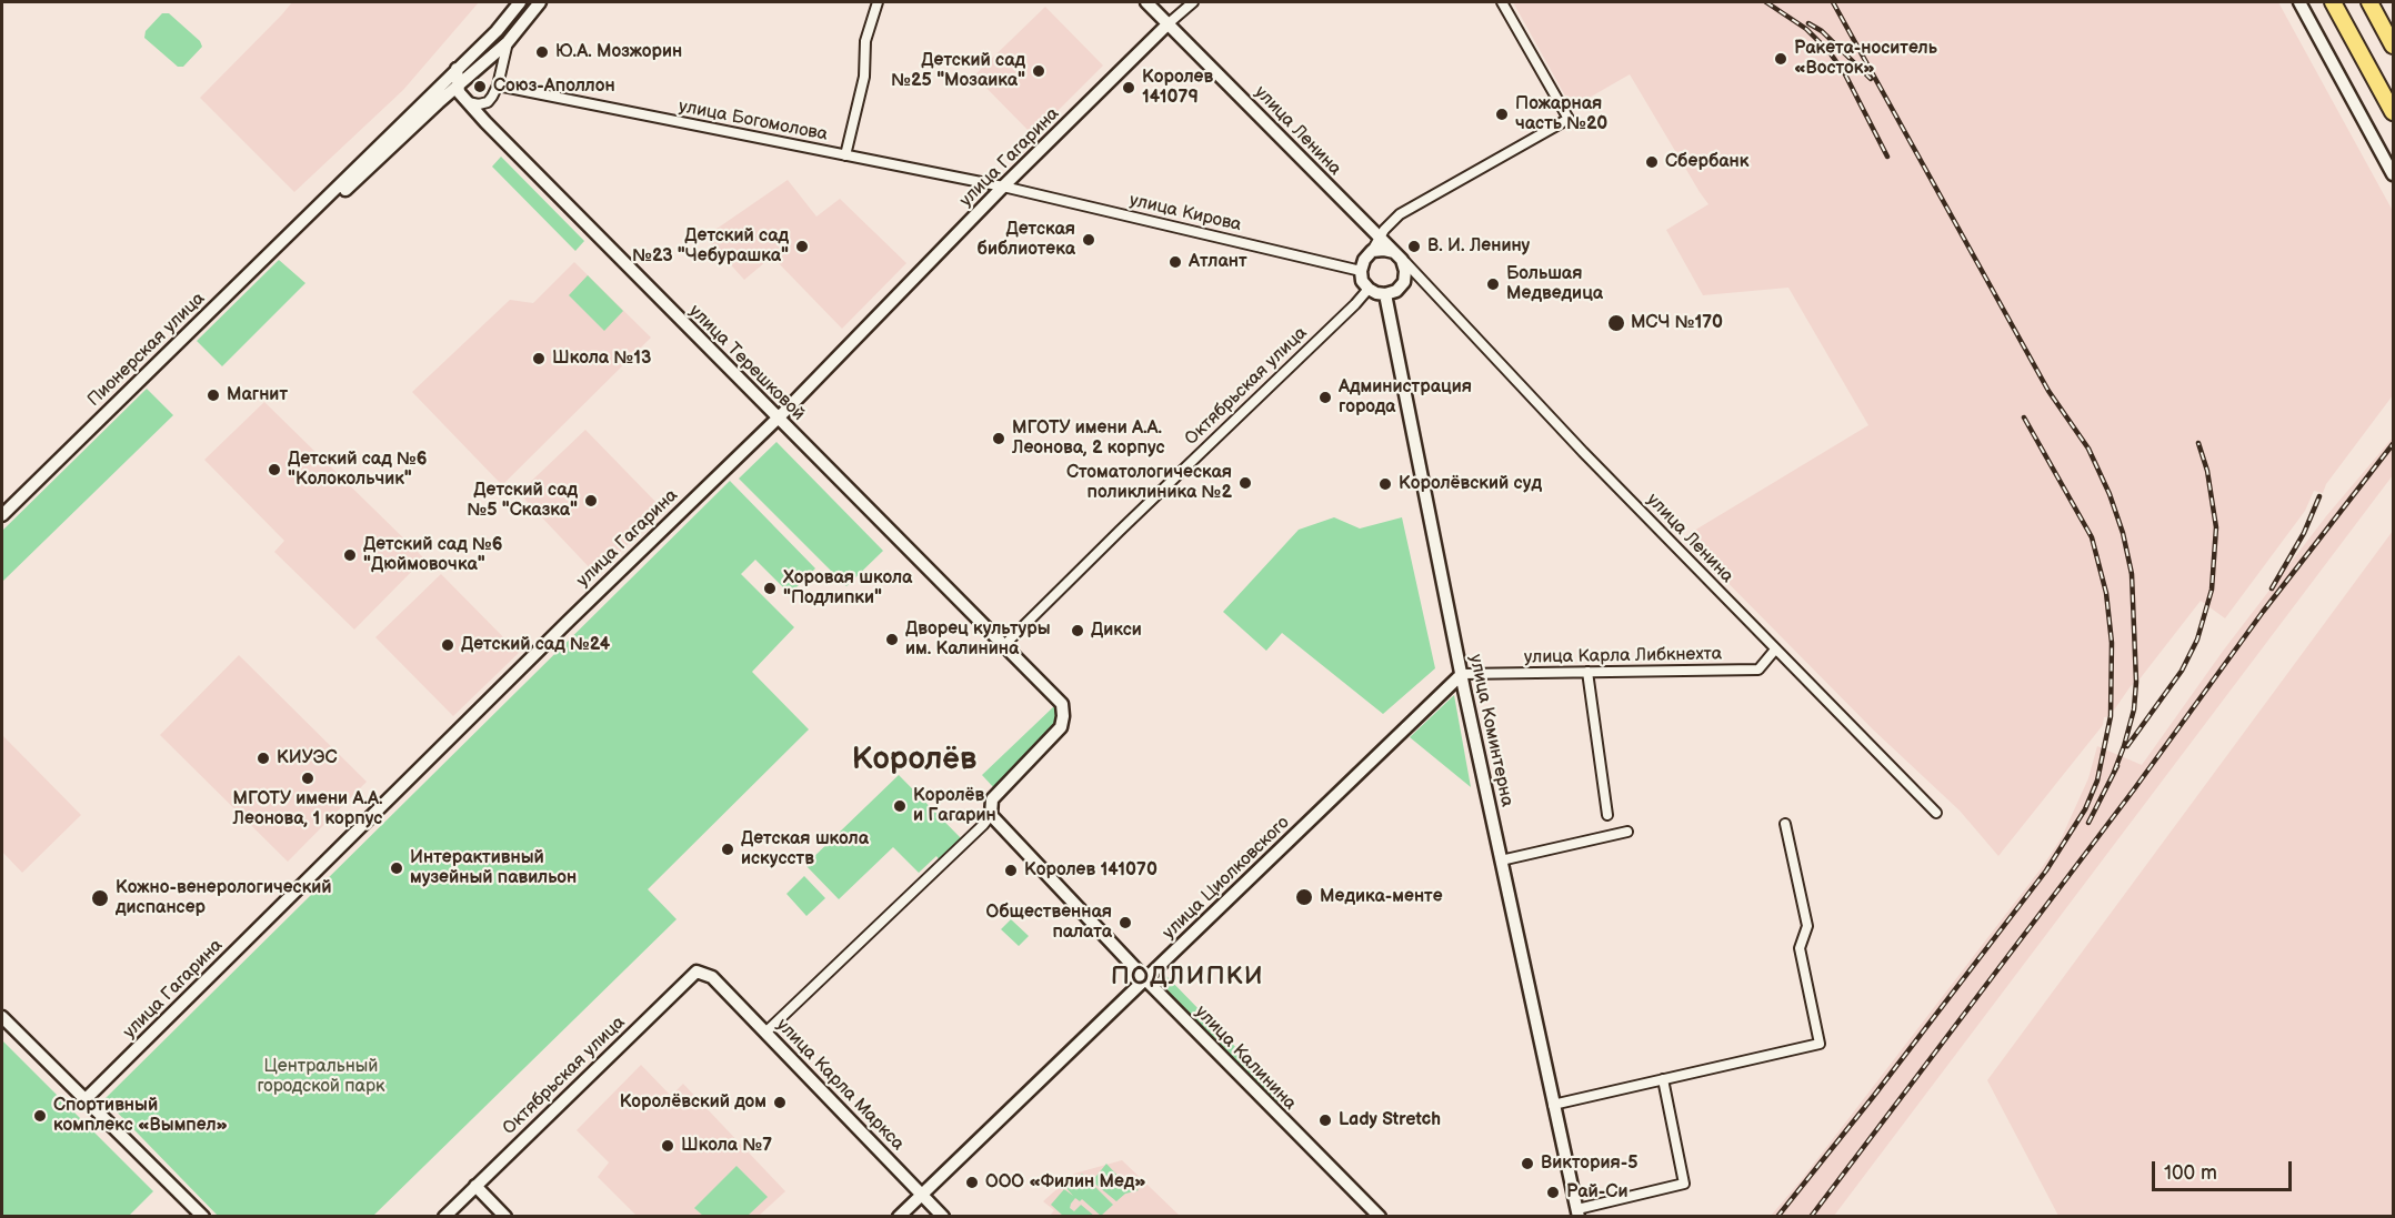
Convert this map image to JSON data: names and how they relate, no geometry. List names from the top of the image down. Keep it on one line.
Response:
{"streets":{"main road":["улица Ленина","улица Гагарина","Пионерская улица","улица Терешковой","Октябрьская улица","улица Коминтерна","улица Циолковского","улица Калинина","улица Карла Маркса"],"street":["улица Богомолова","улица Кирова","улица Карла Либкнехта"]},"crossings":[["улица Богомолова","улица Гагарина"],["улица Богомолова","улица Кирова"],["улица Ленина","улица Гагарина"],["улица Ленина","улица Кирова"],["улица Ленина","Октябрьская улица"],["улица Ленина","улица Карла Либкнехта"],["улица Ленина","улица Коминтерна"],["улица Гагарина","улица Кирова"],["улица Гагарина","улица Терешковой"],["улица Кирова","Октябрьская улица"],["улица Кирова","улица Коминтерна"],["Пионерская улица","улица Терешковой"],["улица Терешковой","Октябрьская улица"],["улица Терешковой","улица Калинина"],["Октябрьская улица","улица Коминтерна"],["Октябрьская улица","улица Карла Маркса"],["улица Карла Либкнехта","улица Коминтерна"],["улица Карла Либкнехта","улица Циолковского"],["улица Коминтерна","улица Циолковского"],["улица Циолковского","улица Калинина"],["улица Циолковского","улица Карла Маркса"]],"districts":["Королёв","ПОДЛИПКИ"],"parks":["Центральный городской парк"],"places":["Ю.А. Мозжорин","Ракета-носитель «Восток»","Детский сад №25 \"Мозаика\"","Союз-Аполлон","Королев 141079","Пожарная часть №20","Сбербанк","Детская библиотека","Детский сад №23 \"Чебурашка\"","В. И. Ленину","Атлант","Большая Медведица","МСЧ №170","Школа №13","Магнит","Администрация города","МГОТУ имени А.А. Леонова, 2 корпус","Детский сад №6 \"Колокольчик\"","Стоматологическая поликлиника №2","Королёвский суд","Детский сад №5 \"Сказка\"","Детский сад №6 \"Дюймовочка\"","Хоровая школа \"Подлипки\"","Дикси","Дворец культуры им. Калинина","Детский сад №24","КИУЭС","МГОТУ имени А.А. Леонова, 1 корпус","Королёв и Гагарин","Детская школа искусств","Интерактивный музейный павильон","Королев 141070","Медика-менте","Кожно-венерологический диспансер","Общественная палата","Королёвский дом","Спортивный комплекс «Вымпел»","Lady Stretch","Школа №7","Виктория-5","ООО «Филин Мед»","Рай-Си"],"scale_bar":"100 m"}
